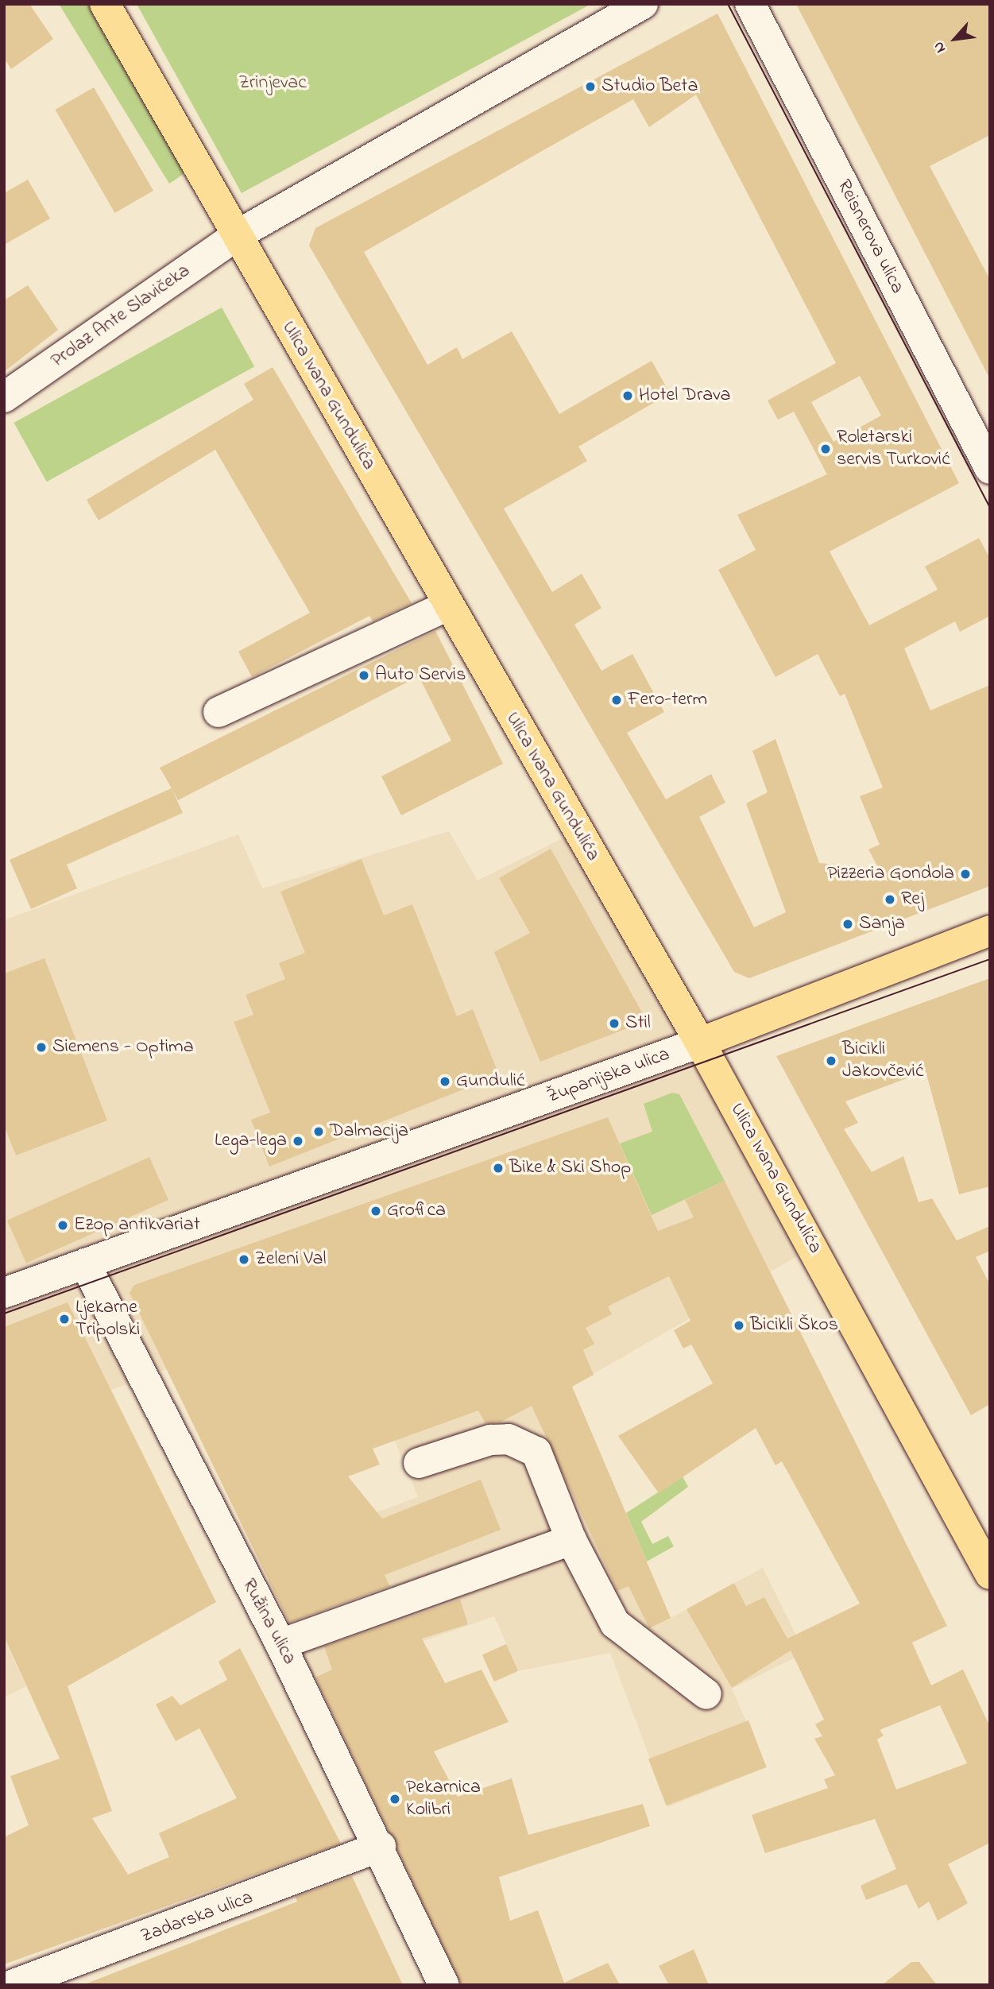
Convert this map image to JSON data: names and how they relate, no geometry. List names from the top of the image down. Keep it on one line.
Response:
{"streets":{"main road":["Ulica Ivana Gundulića","Županijska ulica"],"street":["Reisnerova ulica","Prolaz Ante Slavičeka","Ružina ulica","Zadarska ulica"]},"crossings":[["Prolaz Ante Slavičeka","Ulica Ivana Gundulića"],["Ulica Ivana Gundulića","Županijska ulica"],["Županijska ulica","Ružina ulica"],["Ružina ulica","Zadarska ulica"]],"parks":["Zrinjevac"],"places":["Studio Beta","Hotel Drava","Roletarski servis Turković","Auto Servis","Fero-term","Pizzeria Gondola","Rej","Sanja","Stil","Siemens - Optima","Bicikli Jakovčević","Gundulić","Dalmacija","Lega-lega","Bike & Ski Shop","Grofica","Ezop antikvariat","Zeleni Val","Ljekarne Tripolski","Bicikli Škos","Pekarnica Kolibri"],"north":"bottom left"}
